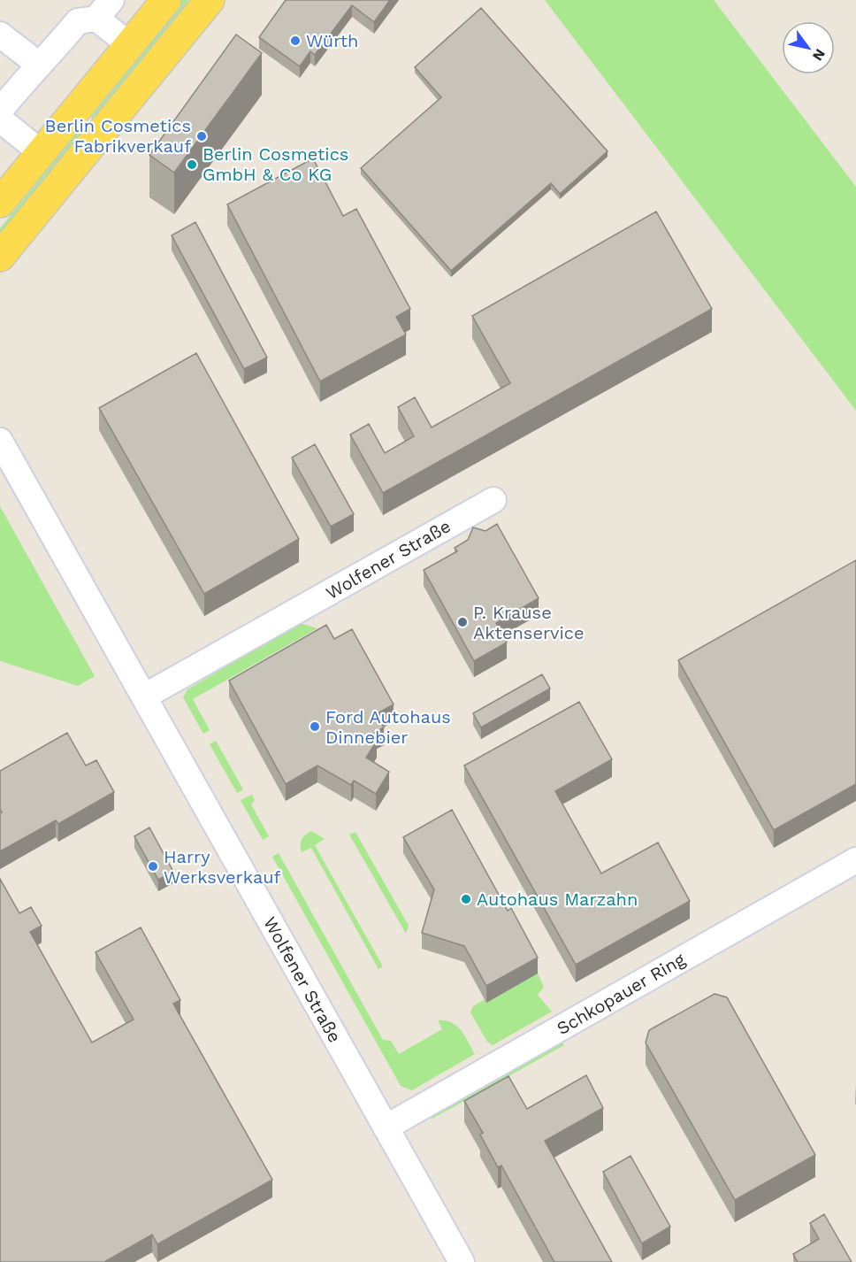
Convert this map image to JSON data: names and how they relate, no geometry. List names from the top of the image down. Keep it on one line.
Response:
{"streets":{"street":["Wolfener Straße","Schkopauer Ring"]},"crossings":[["Wolfener Straße","Schkopauer Ring"]],"places":["Würth","Berlin Cosmetics Fabrikverkauf","Berlin Cosmetics GmbH & Co KG","P. Krause Aktenservice","Ford Autohaus Dinnebier","Harry Werksverkauf","Autohaus Marzahn"],"north":"bottom right"}
